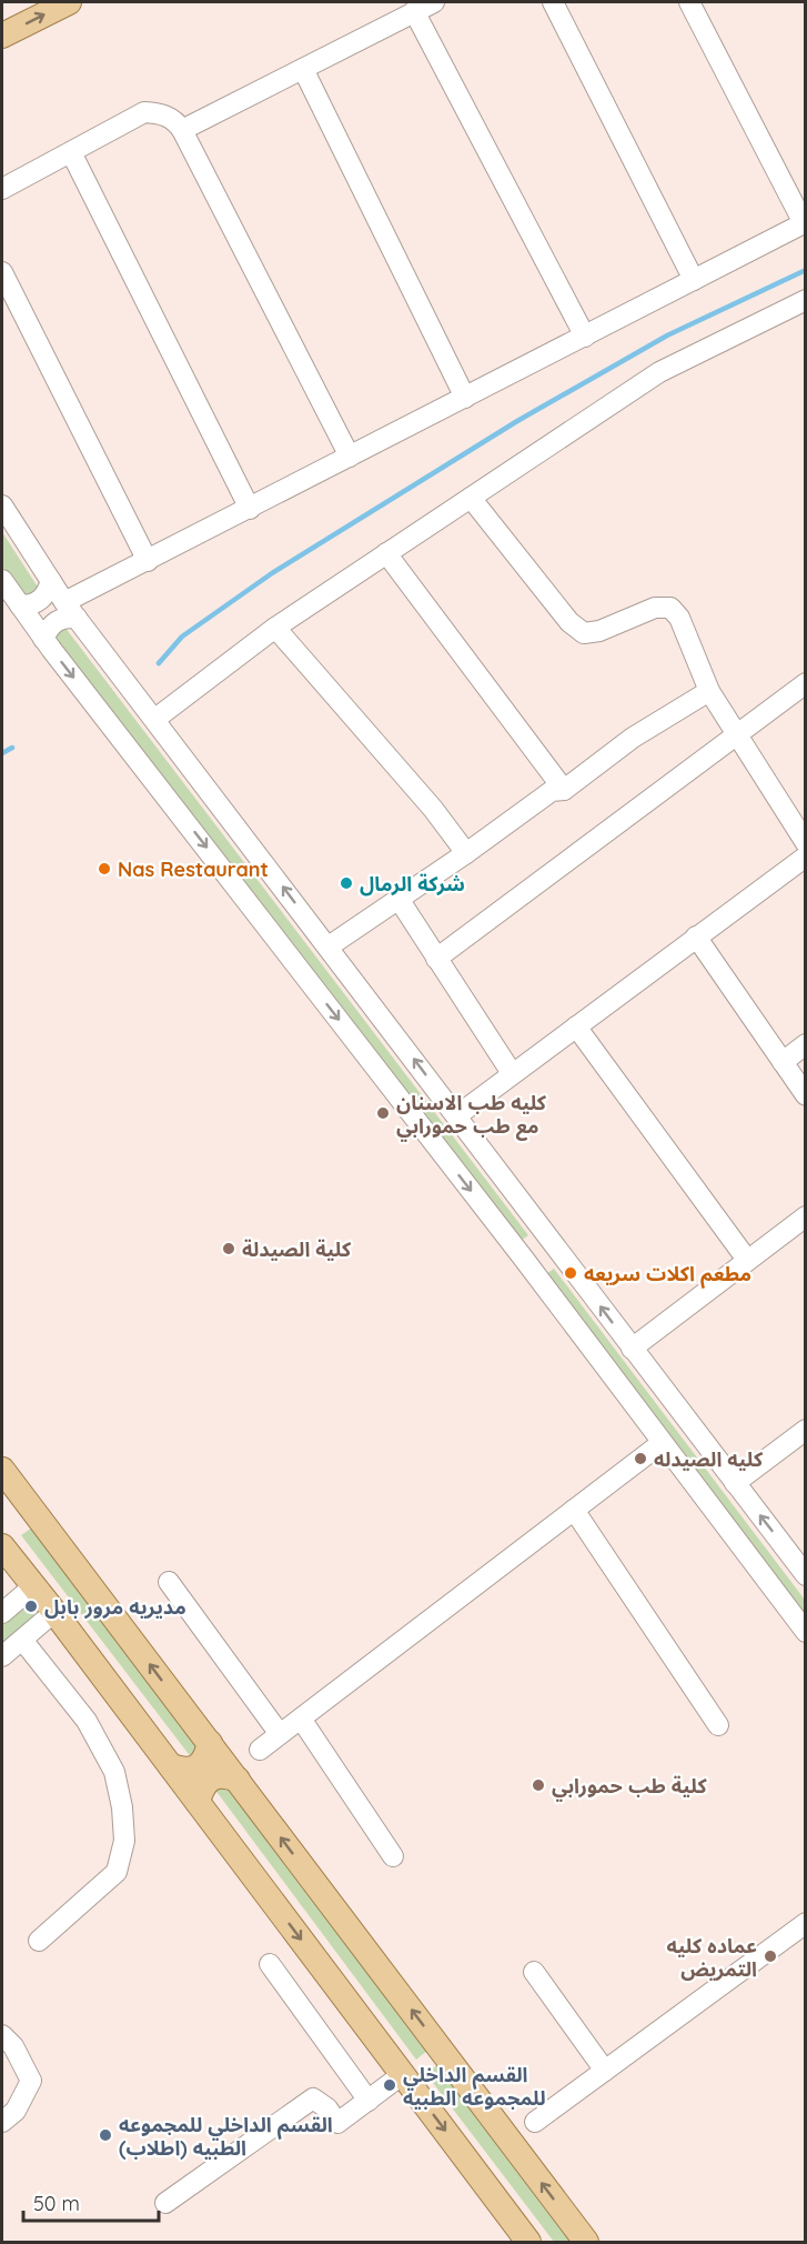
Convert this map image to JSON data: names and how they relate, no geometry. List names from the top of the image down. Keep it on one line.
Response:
{"places":["Nas Restaurant","شركة الرمال","كليه طب الاسنان مع طب حمورابي","كلية الصيدلة","مطعم اكلات سريعه","كليه الصيدله","مديريه مرور بابل","كلية طب حمورابي","عماده كليه التمريض","القسم الداخلي للمجموعه الطبيه","القسم الداخلي للمجموعه الطبيه (اطلاب)"],"scale_bar":"50 m"}
